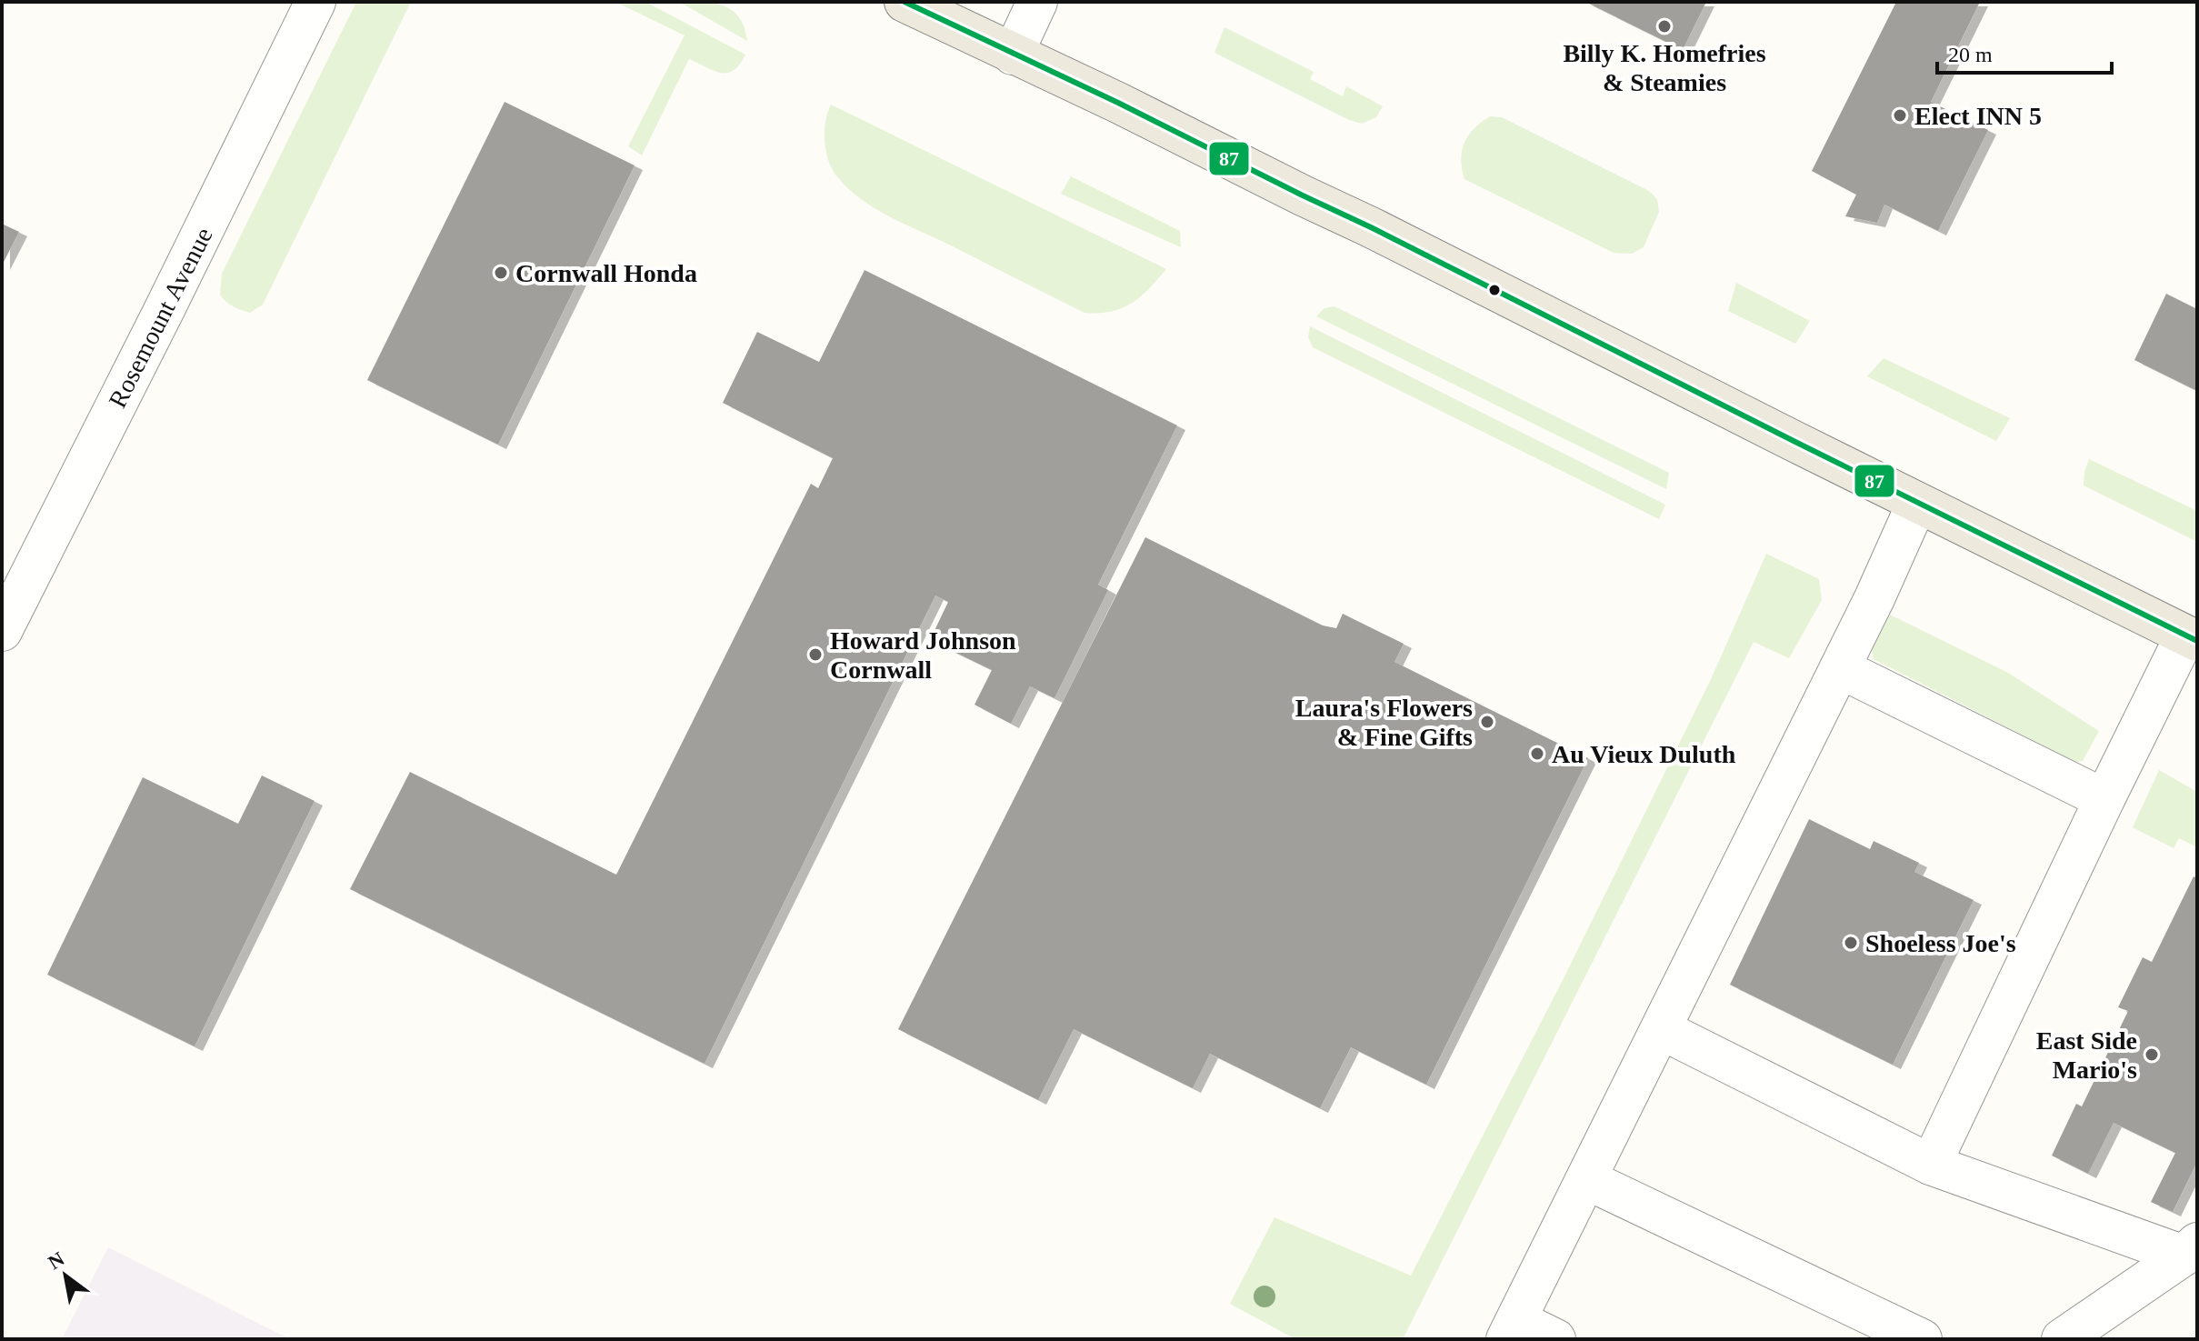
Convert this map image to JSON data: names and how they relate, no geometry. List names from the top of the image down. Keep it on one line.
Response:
{"streets":{"street":["Rosemount Avenue"]},"places":["Billy K. Homefries & Steamies","Elect INN 5","Cornwall Honda","Howard Johnson Cornwall","Laura's Flowers & Fine Gifts","Au Vieux Duluth","Shoeless Joe's","East Side Mario's"],"lines":["transit line 87"],"scale_bar":"20 m","north":"top left"}
